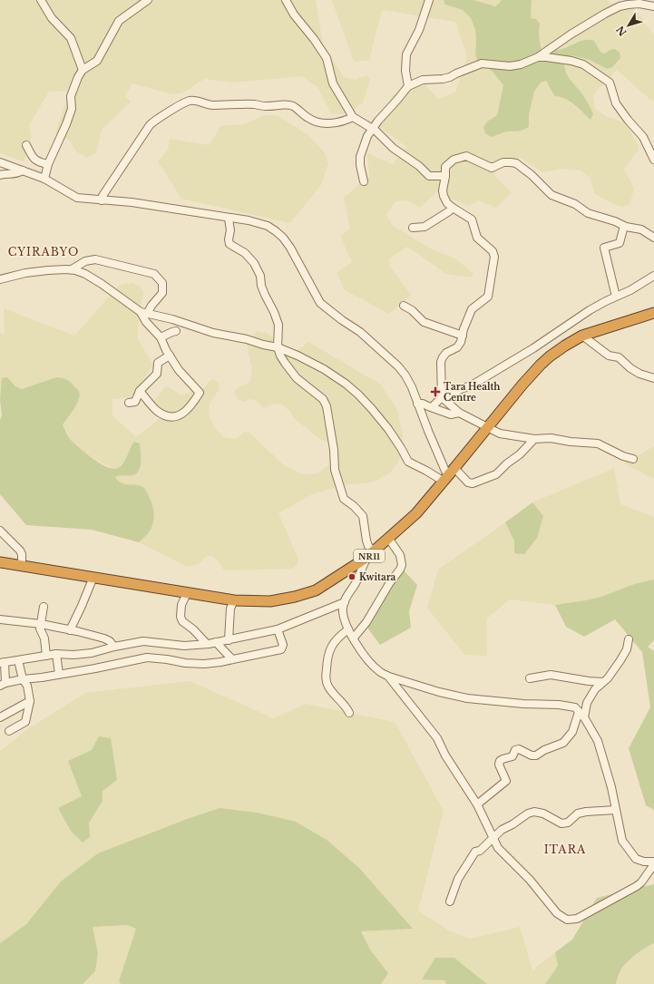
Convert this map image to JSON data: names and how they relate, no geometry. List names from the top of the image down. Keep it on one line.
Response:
{"streets":{"highway":["NR11"]},"districts":["CYIRABYO","ITARA"],"places":{"health":["Tara Health Centre"],"other":["Kwitara"]},"north":"bottom left"}
